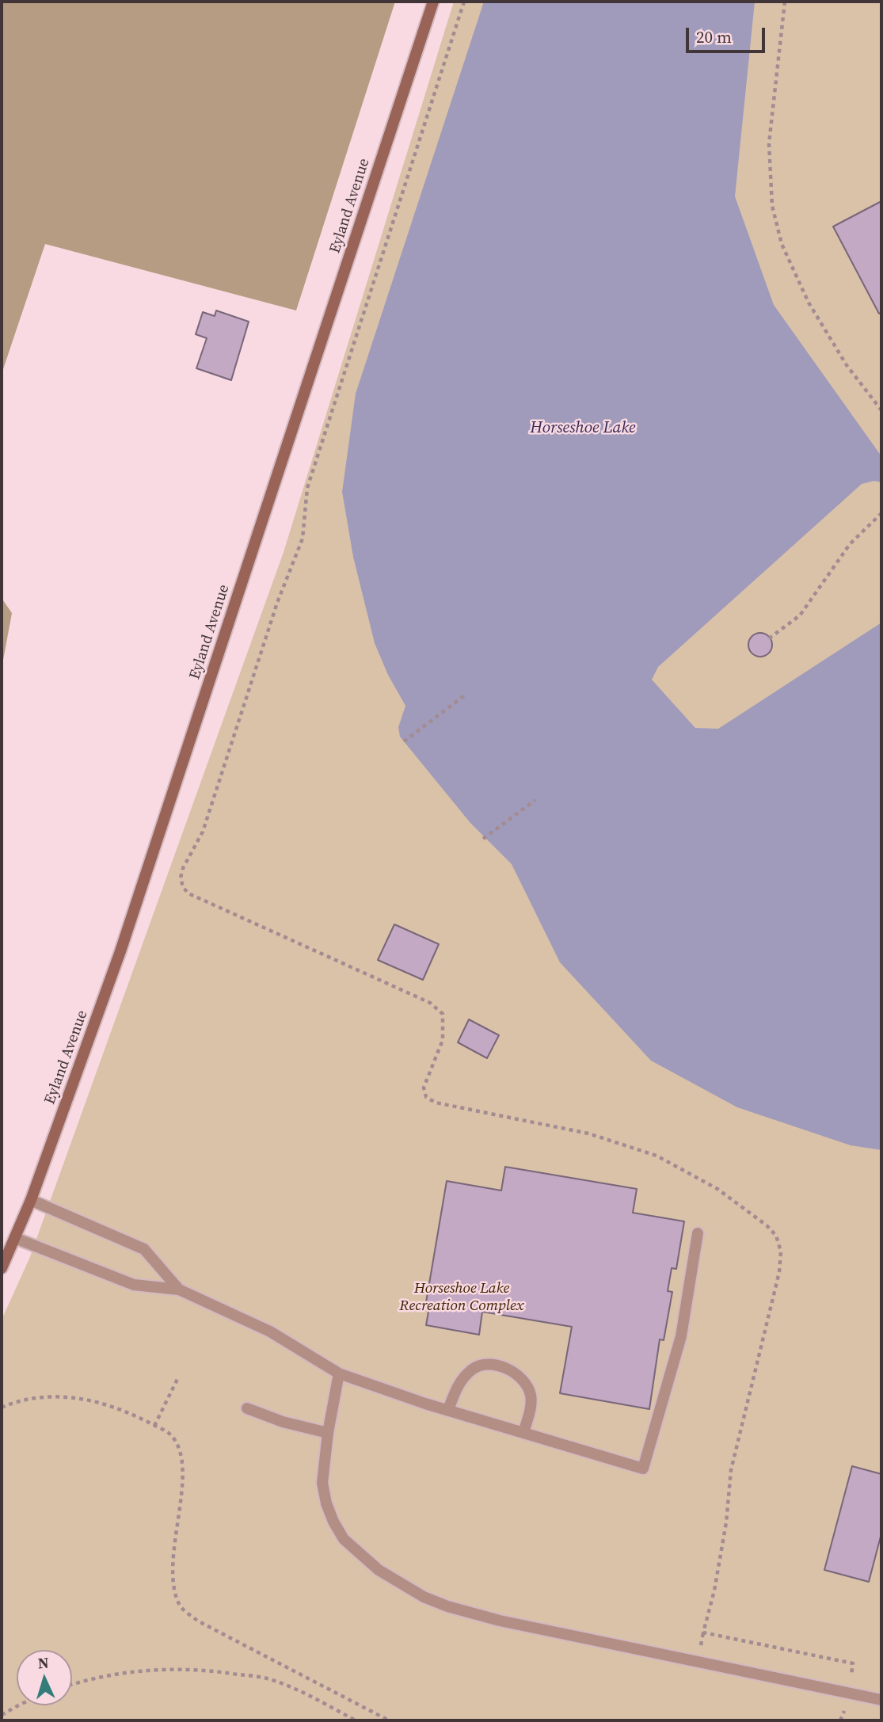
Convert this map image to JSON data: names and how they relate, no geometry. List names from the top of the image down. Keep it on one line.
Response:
{"streets":{"street":["Eyland Avenue"]},"water":["Horseshoe Lake"],"parks":["Horseshoe Lake Recreation Complex"],"scale_bar":"20 m","north":"top"}
